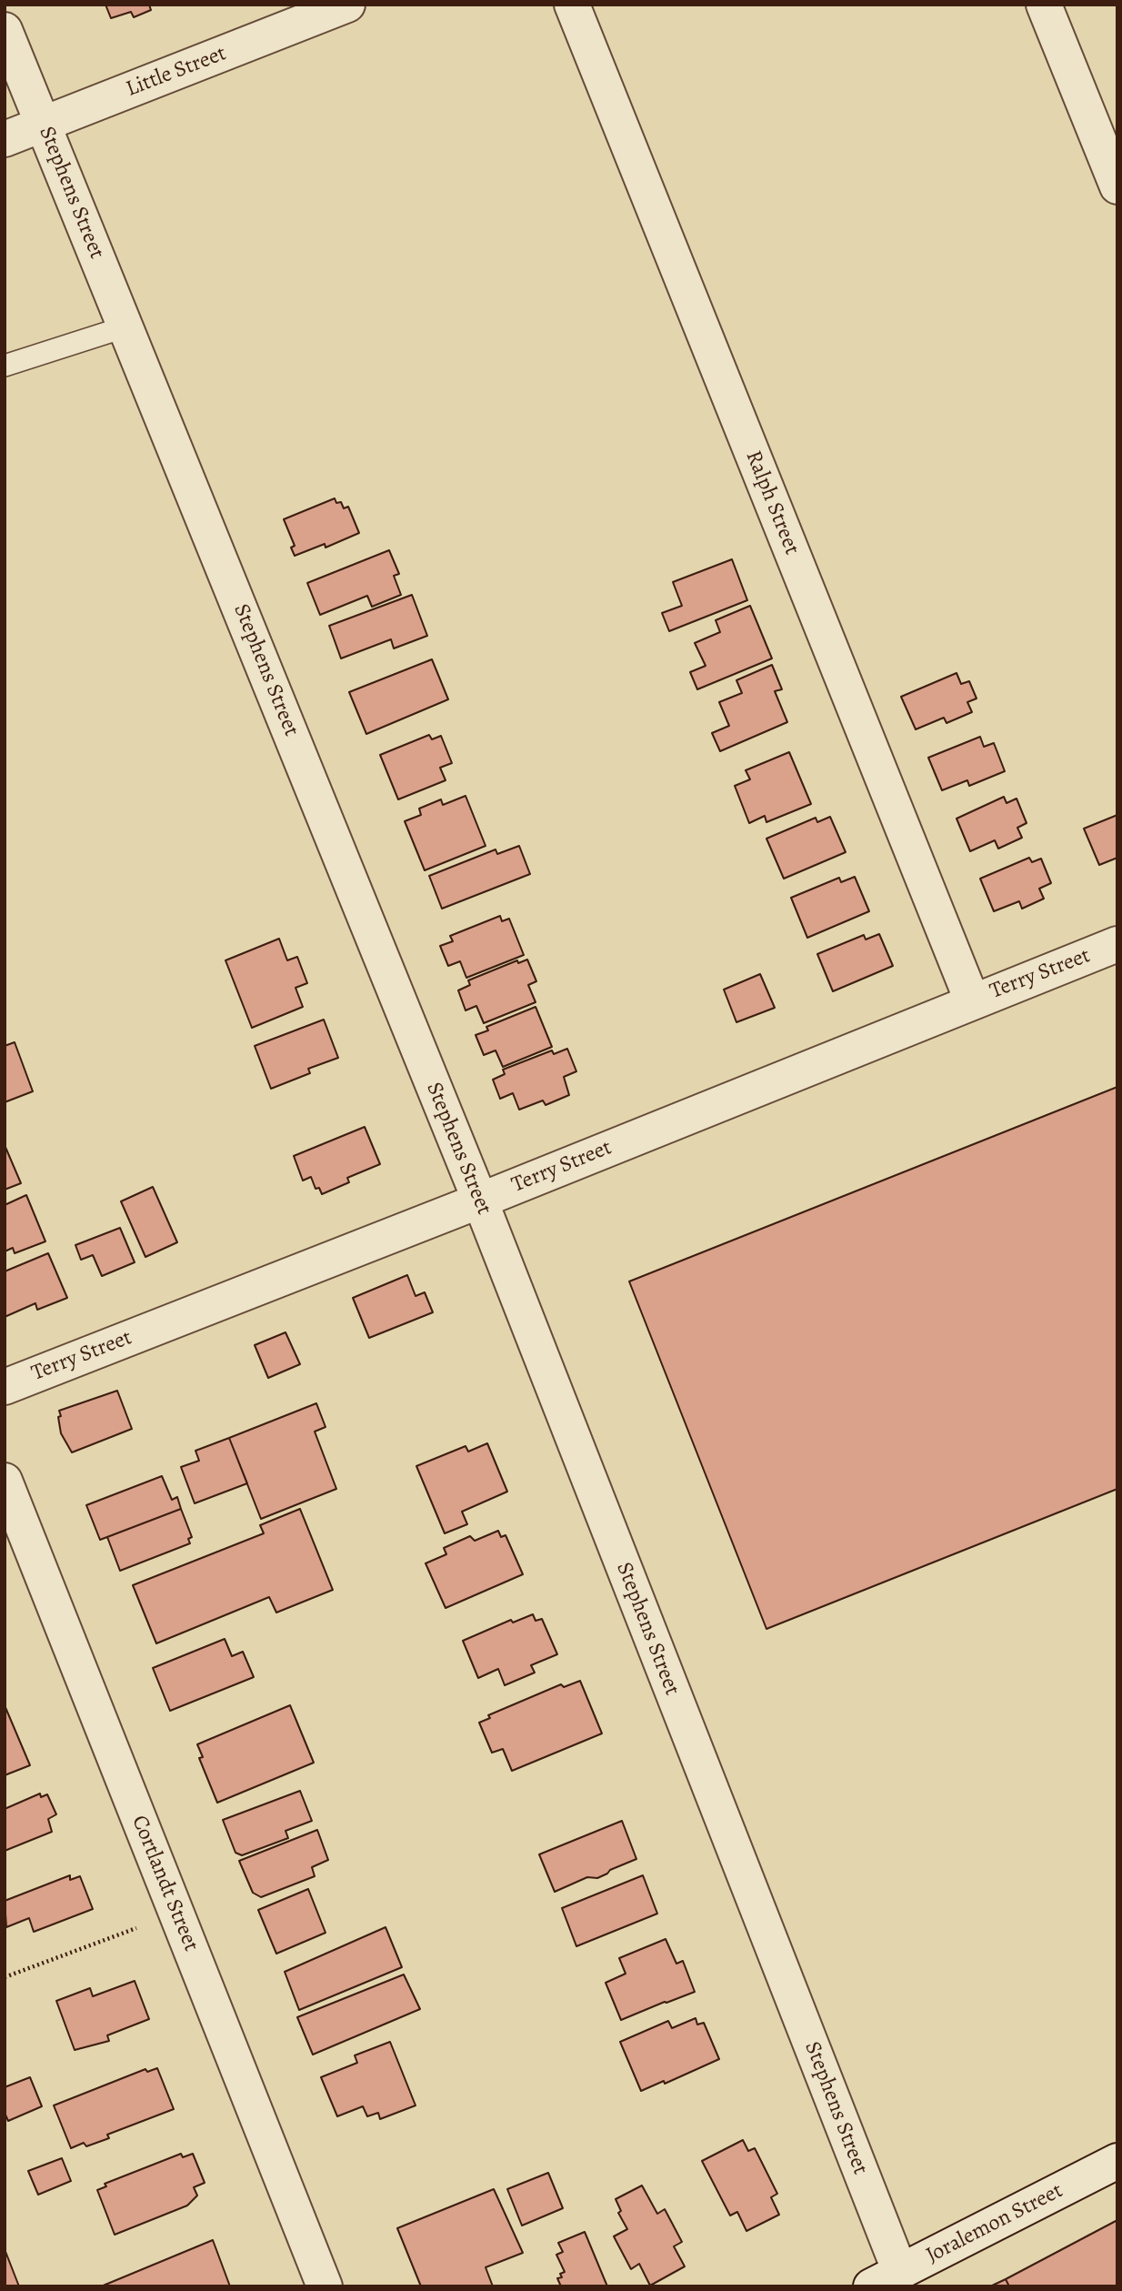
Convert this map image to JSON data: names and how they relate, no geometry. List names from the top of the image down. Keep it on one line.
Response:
{"streets":{"street":["Little Street","Stephens Street","Ralph Street","Terry Street","Cortlandt Street","Joralemon Street"]},"crossings":[["Little Street","Stephens Street"],["Stephens Street","Terry Street"],["Stephens Street","Joralemon Street"],["Ralph Street","Terry Street"]]}
